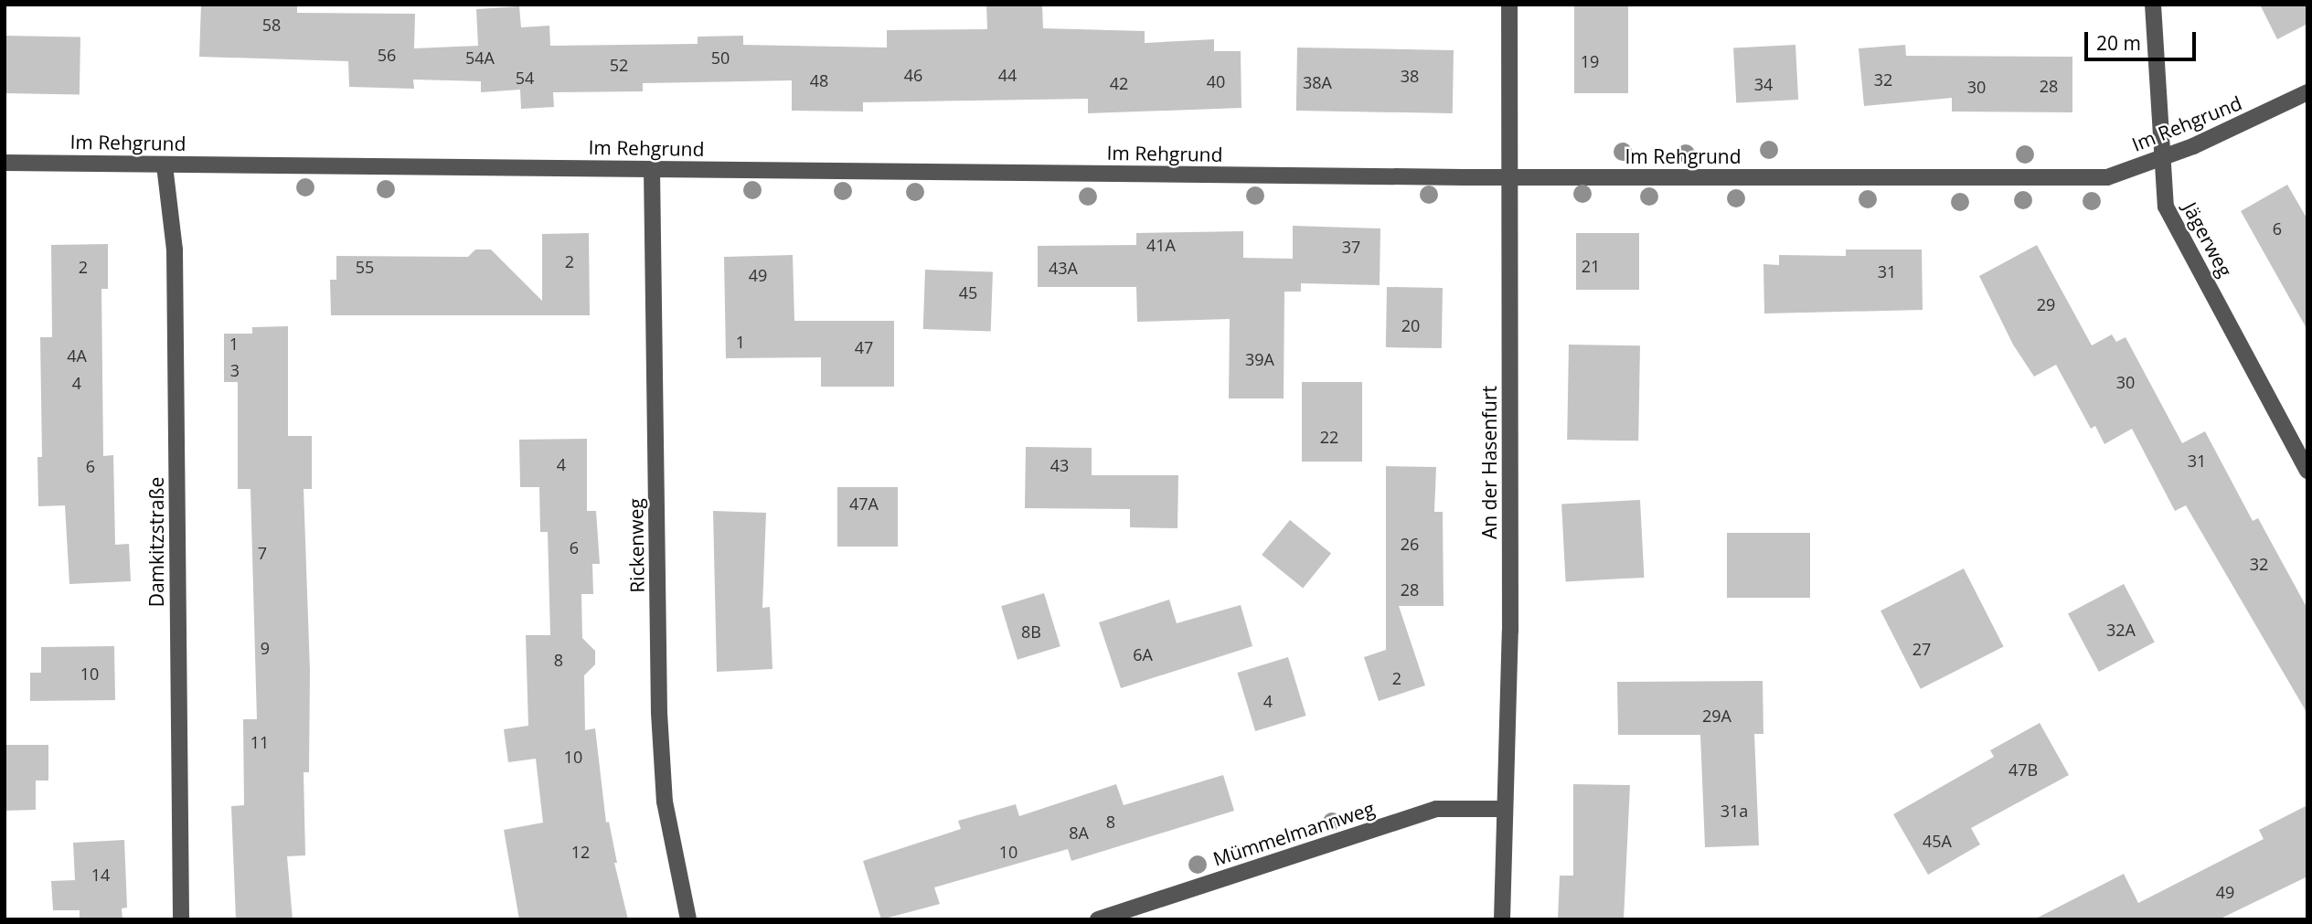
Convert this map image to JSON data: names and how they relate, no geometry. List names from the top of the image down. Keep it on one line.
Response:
{"streets":{"street":["Im Rehgrund","Jägerweg","An der Hasenfurt","Damkitzstraße","Rickenweg","Mümmelmannweg"]},"crossings":[["Im Rehgrund","Jägerweg"],["Im Rehgrund","An der Hasenfurt"],["Im Rehgrund","Damkitzstraße"],["Im Rehgrund","Rickenweg"],["An der Hasenfurt","Mümmelmannweg"]],"house_numbers":["58","56","54A","50","19","52","46","44","38","54","32","48","40","38A","42","34","28","30","6","41A","37","2","21","2","55","43A","31","49","45","29","20","1","1","47","4A","39A","3","30","4","22","31","4","43","6","47A","26","6","7","32","28","32A","8B","9","27","6A","8","10","2","4","29A","11","10","47B","31a","8","8A","45A","12","10","14","49"],"scale_bar":"20 m"}
